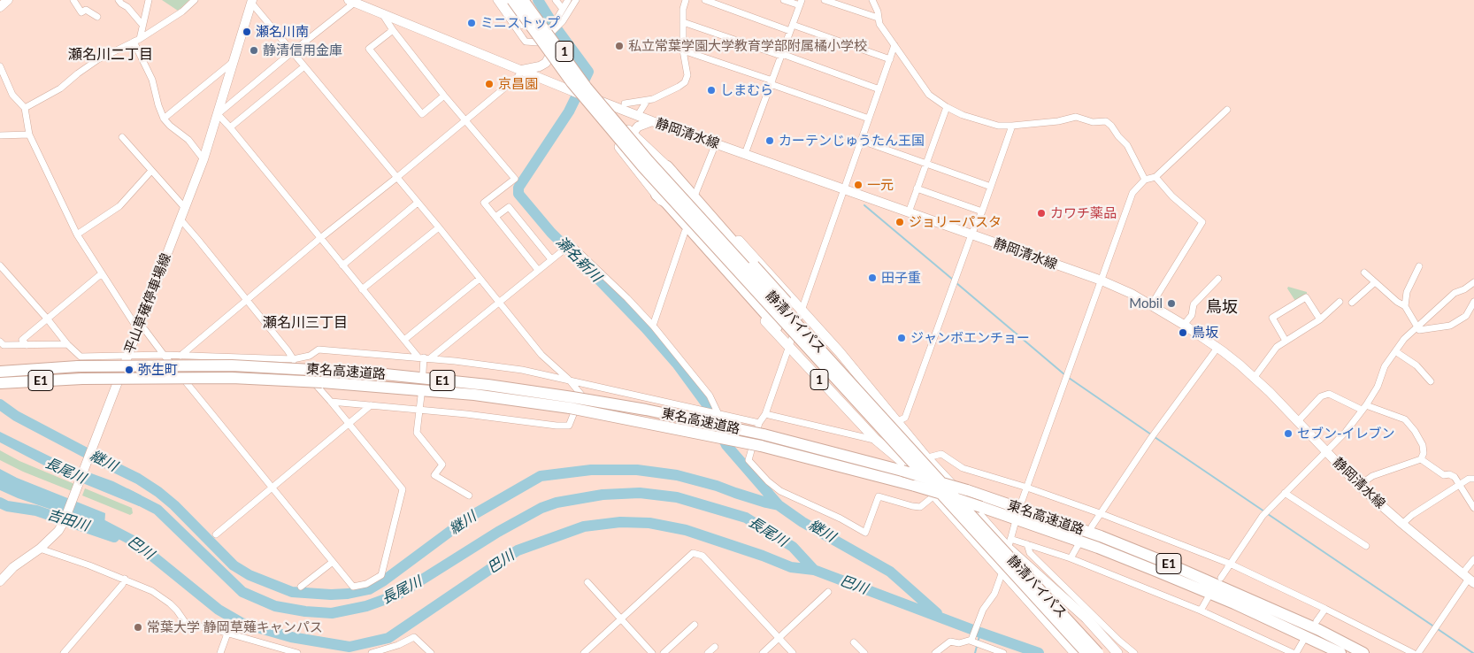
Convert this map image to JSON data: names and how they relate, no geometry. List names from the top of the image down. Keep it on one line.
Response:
{"streets":{"highway":["1","静清バイパス","東名高速道路","E1"],"main road":["静岡清水線","平山草薙停車場線"]},"crossings":[["1","静岡清水線"],["1","静清バイパス"],["1","東名高速道路"]],"districts":["瀬名川二丁目","鳥坂","瀬名川三丁目"],"water":["瀬名新川","継川","長尾川","吉田川","巴川"],"places":["ミニストップ","瀬名川南","私立常葉学園大学教育学部附属橘小学校","静清信用金庫","京昌園","しまむら","カーテンじゅうたん王国","一元","カワチ薬品","ジョリーパスタ","田子重","Mobil","鳥坂","ジャンボエンチョー","弥生町","セブン-イレブン","常葉大学 静岡草薙キャンパス"]}
